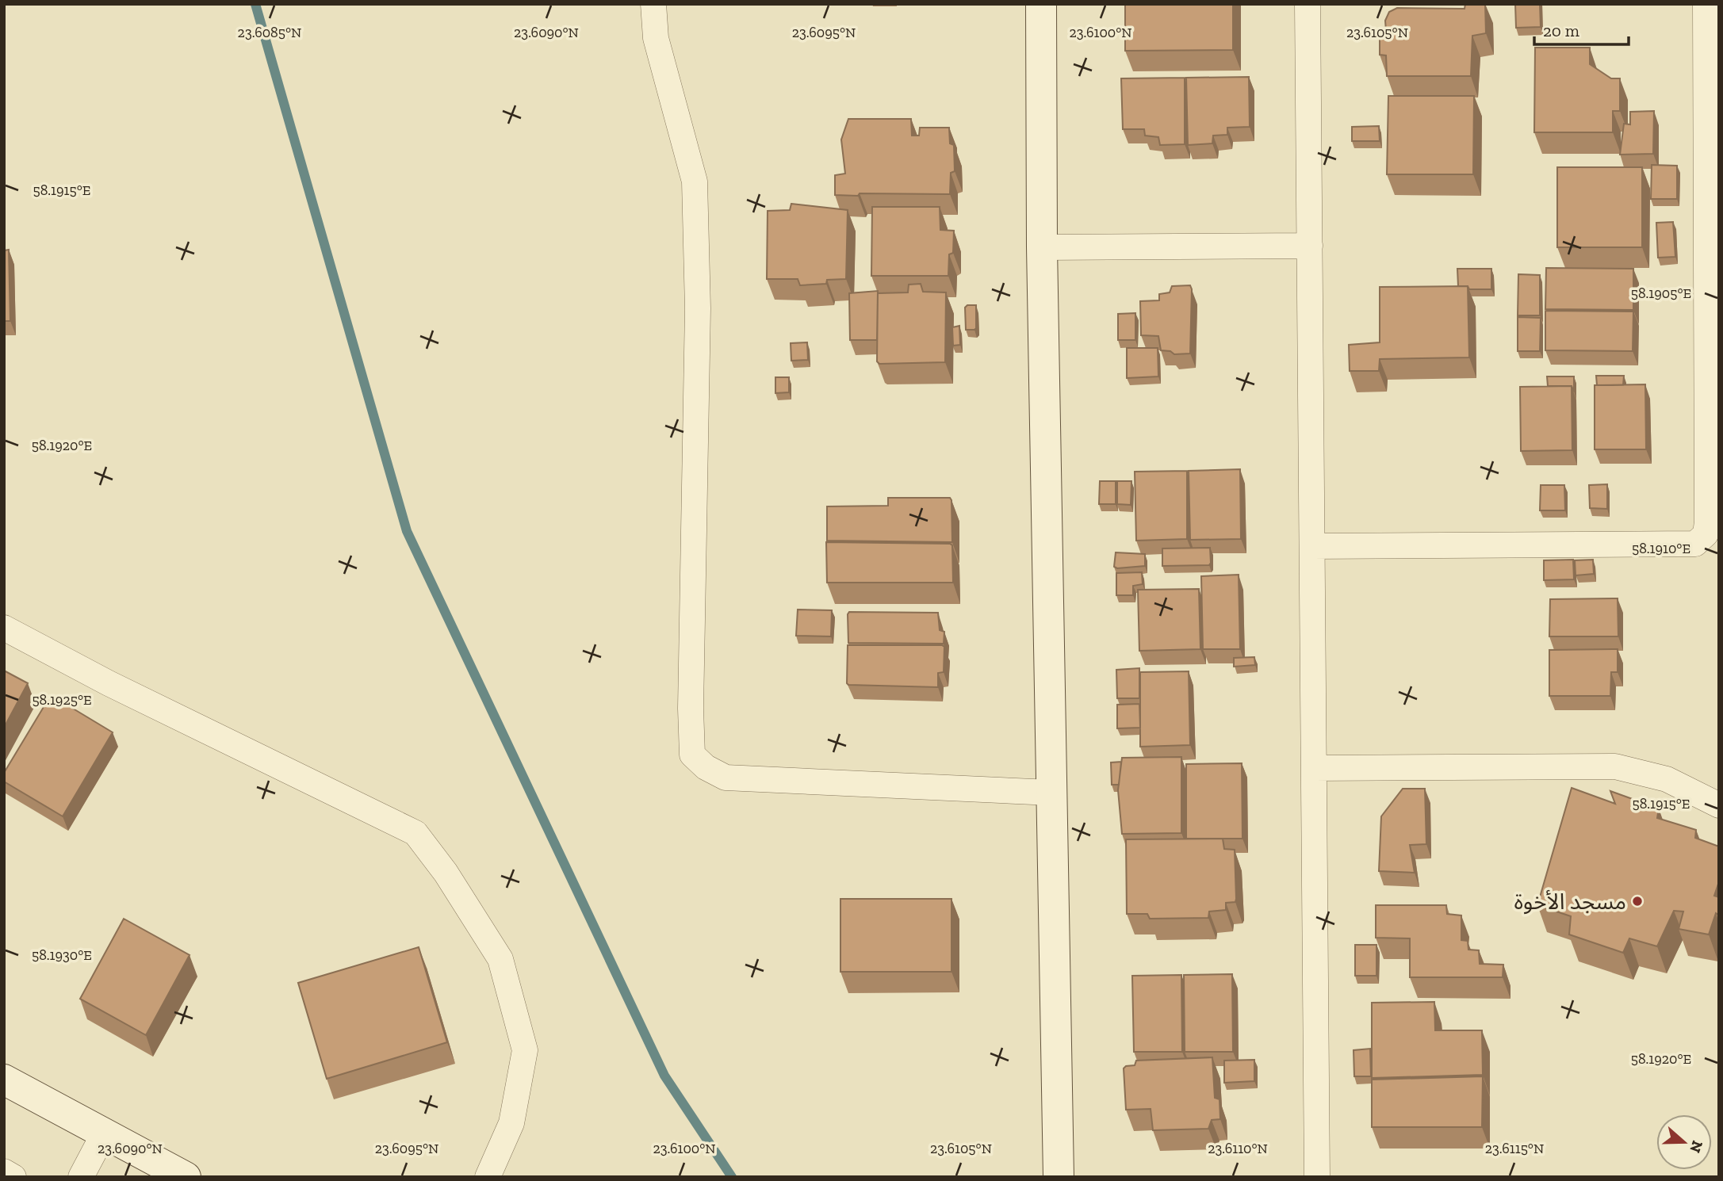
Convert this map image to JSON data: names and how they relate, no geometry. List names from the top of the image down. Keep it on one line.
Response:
{"places":["مسجد الأخوة"],"scale_bar":"20 m","north":"right","coordinates":["23.6095°N","23.6085°N","23.6090°N","23.6100°N","23.6105°N","58.1915°E","58.1905°E","58.1920°E","58.1910°E","58.1925°E","58.1930°E","23.6110°N","23.6115°N"]}
